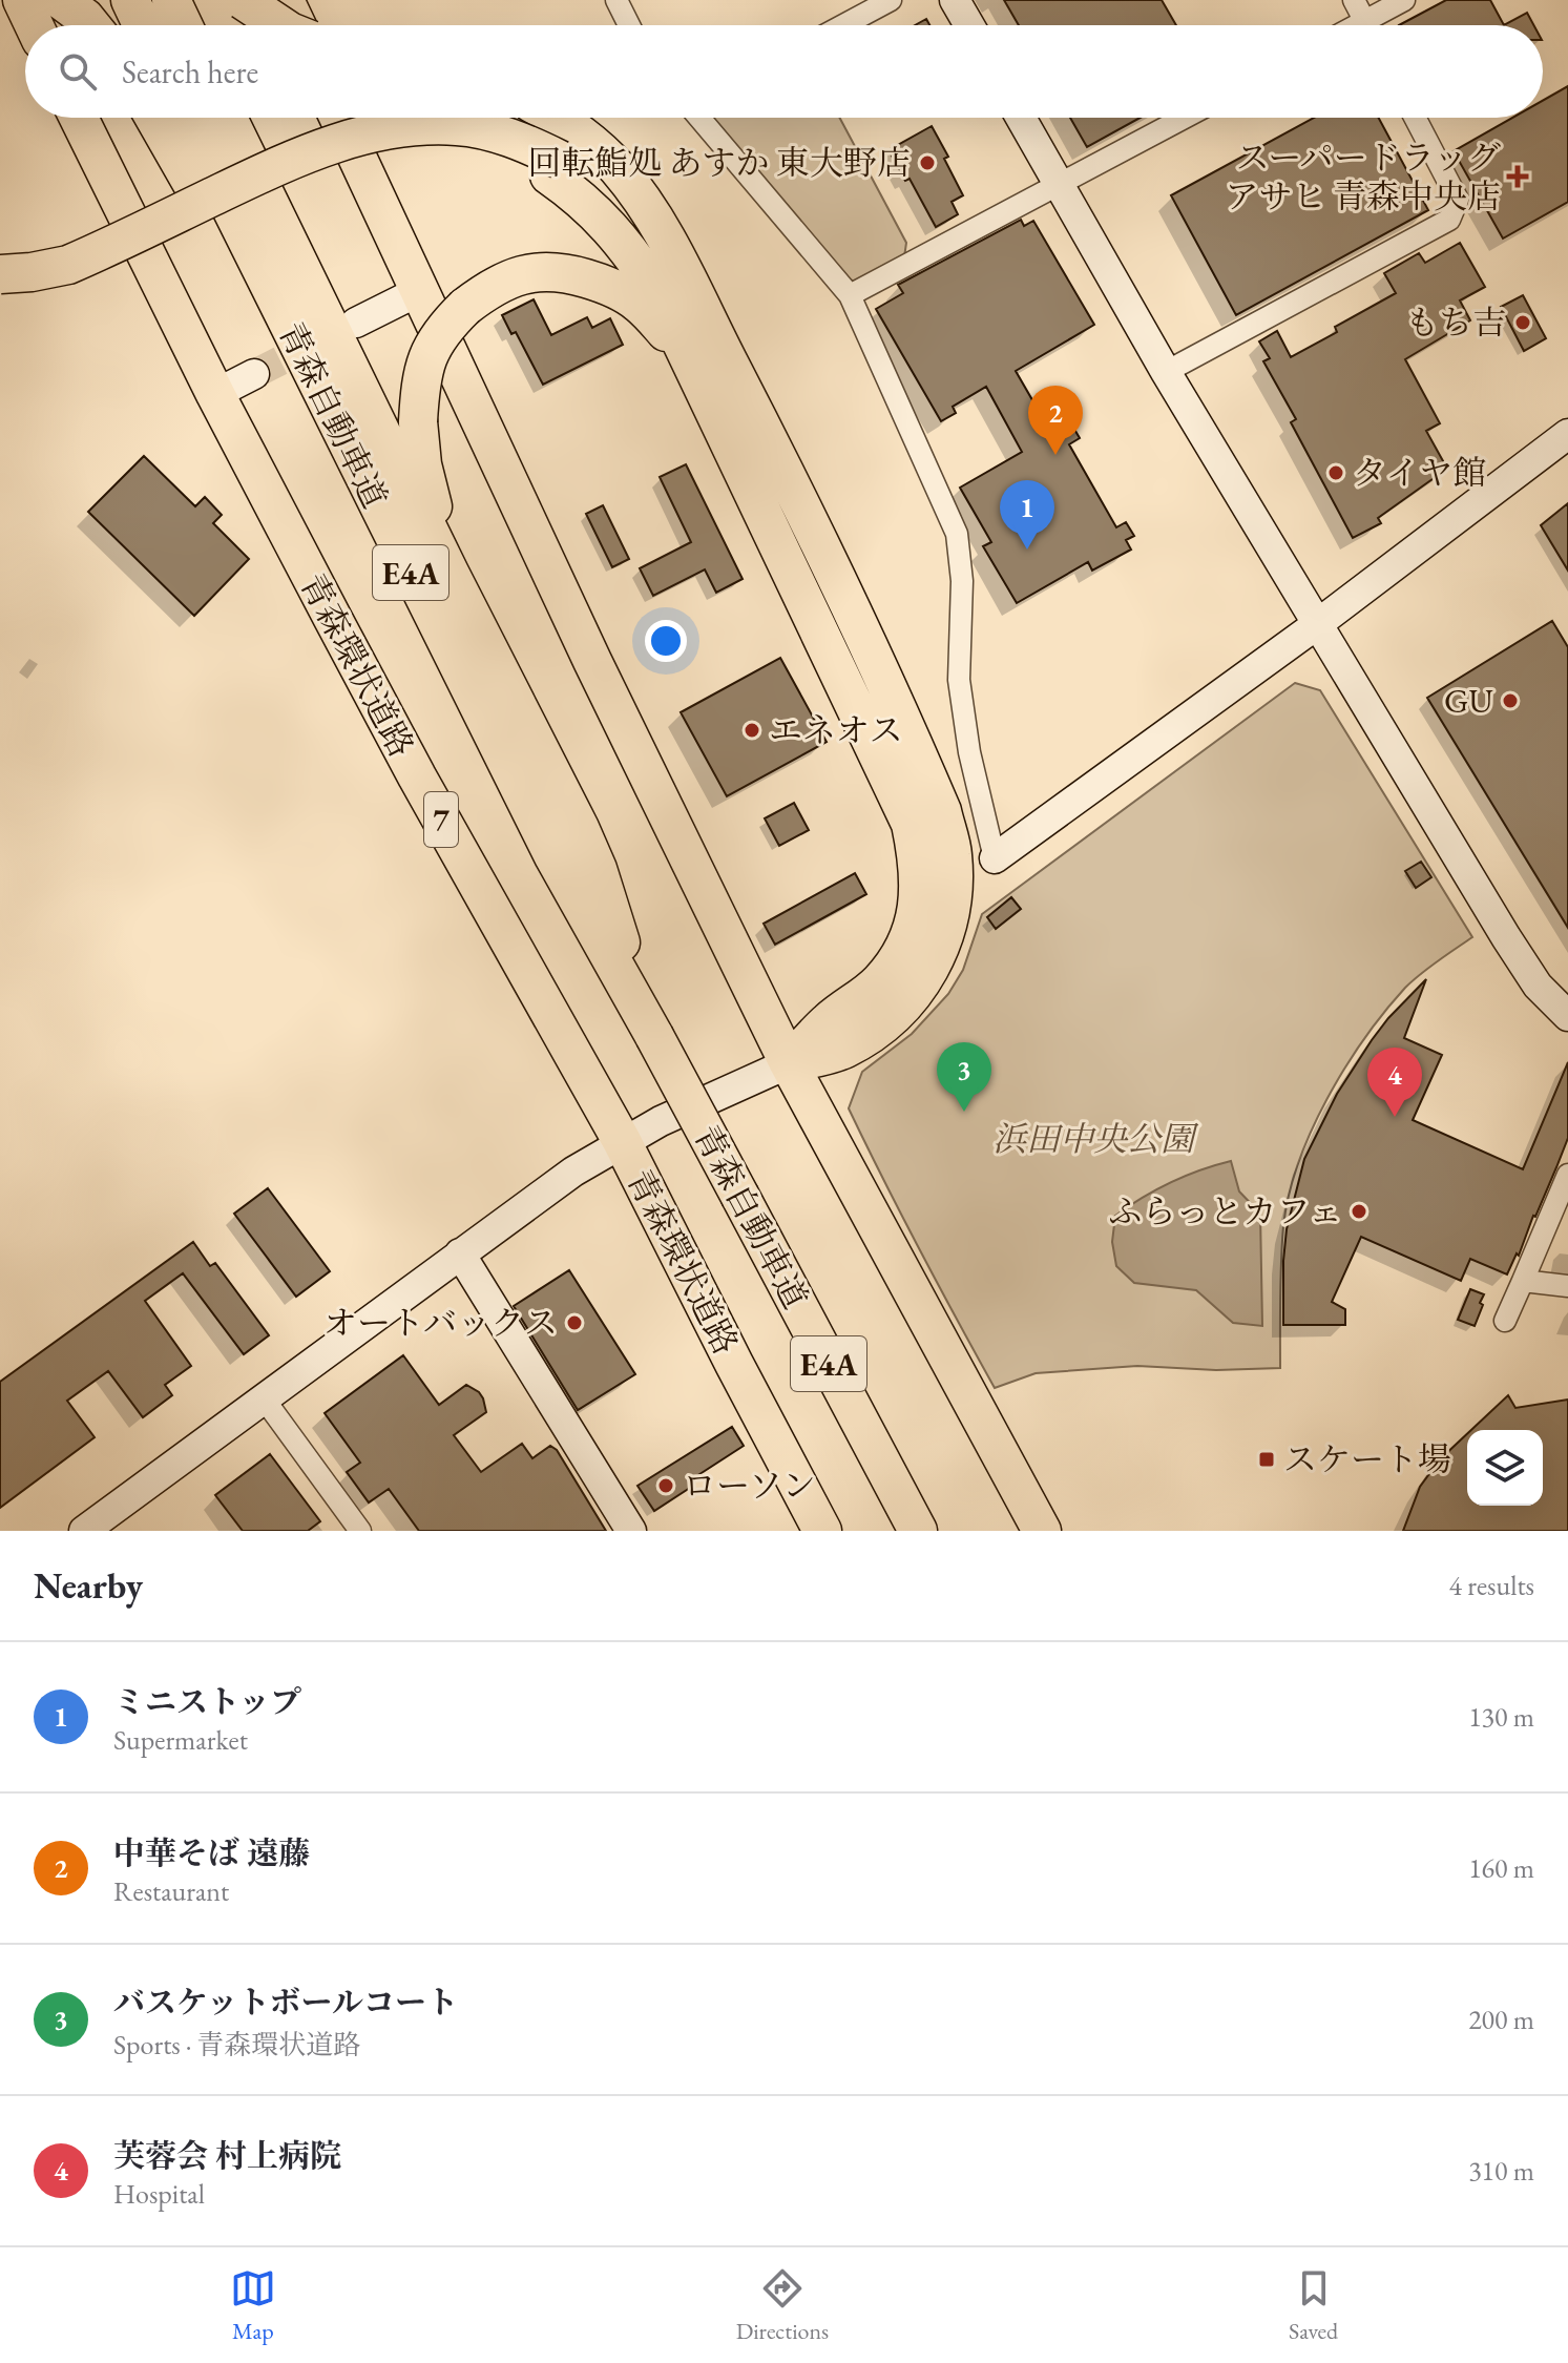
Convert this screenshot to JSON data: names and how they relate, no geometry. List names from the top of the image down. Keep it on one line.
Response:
{"streets":{"highway":["青森自動車道","E4A","青森環状道路","7"]},"parks":["浜田中央公園"],"places":{"other":["回転鮨処 あすか 東大野店","もち吉","タイヤ館","GU","エネオス","ふらっとカフェ","オートバックス","ローソン"],"health":["スーパードラッグ アサヒ 青森中央店"],"transit":["スケート場"]},"page":{"search":"Search here","pins":["2","1","3","4"],"heading":["Nearby","4 results"],"list":[{"mark":"1","name":"ミニストップ","note":"Supermarket","value":"130 m"},{"mark":"2","name":"中華そば 遠藤","note":"Restaurant","value":"160 m"},{"mark":"3","name":"バスケットボールコート","note":"Sports · 青森環状道路","value":"200 m"},{"mark":"4","name":"芙蓉会 村上病院","note":"Hospital","value":"310 m"}],"nav":["Map","Directions","Saved"]}}
